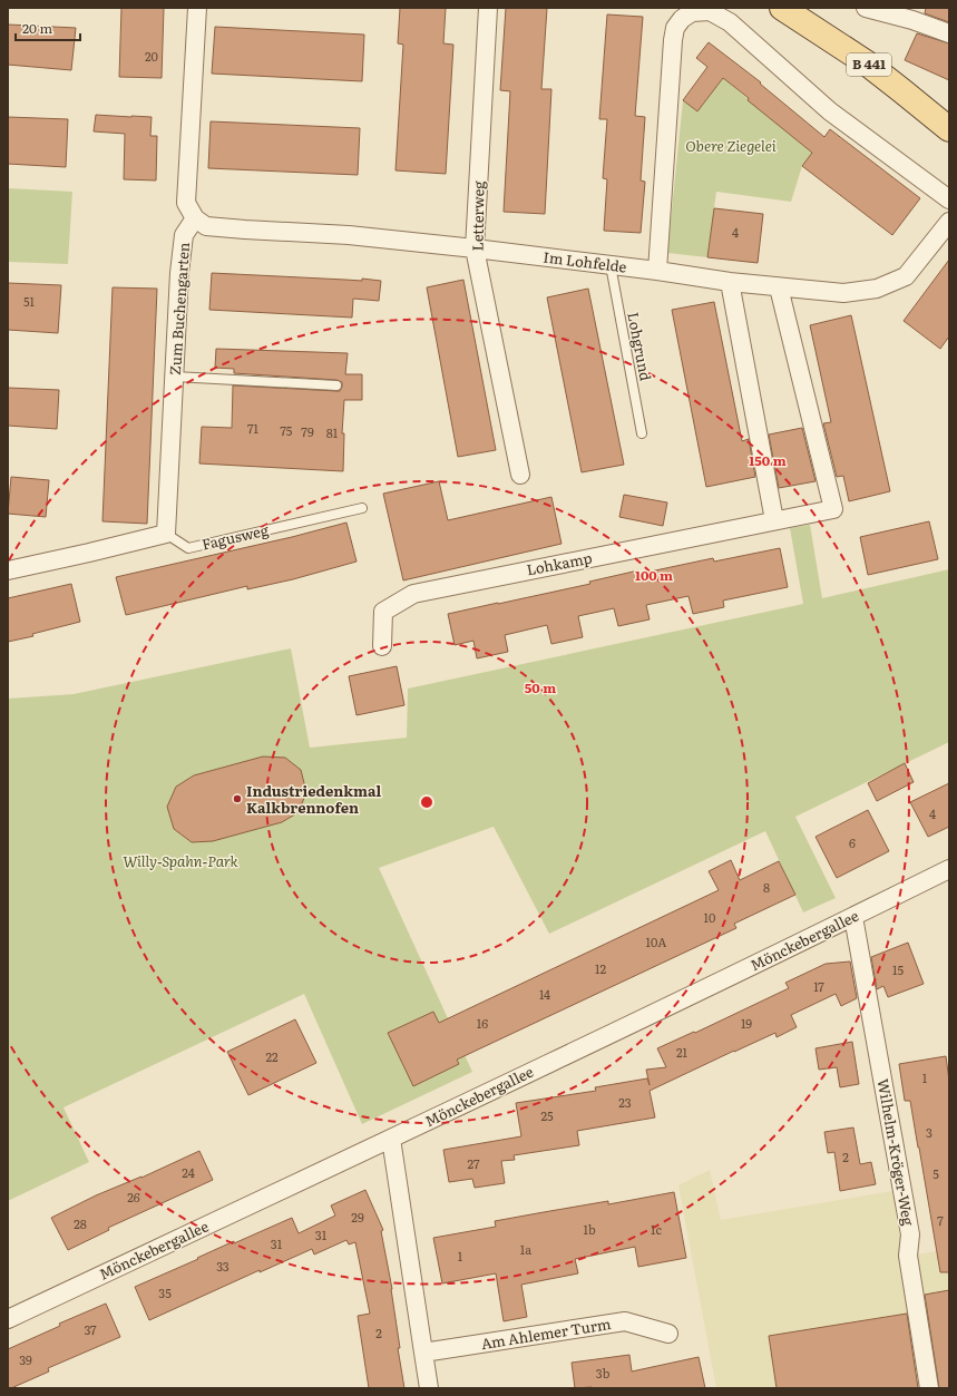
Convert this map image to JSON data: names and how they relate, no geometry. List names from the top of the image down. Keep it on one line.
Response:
{"streets":{"main road":["B 441"],"street":["Letterweg","Im Lohfelde","Zum Buchengarten","Lohkamp","Mönckebergallee","Wilhelm-Kröger-Weg","Am Ahlemer Turm"],"lane":["Lohgrund","Fagusweg"]},"crossings":[["Letterweg","Im Lohfelde"],["Im Lohfelde","Zum Buchengarten"],["Im Lohfelde","Lohgrund"],["Im Lohfelde","Lohkamp"],["Zum Buchengarten","Fagusweg"],["Mönckebergallee","Wilhelm-Kröger-Weg"]],"parks":["Obere Ziegelei","Willy-Spahn-Park"],"places":["Industriedenkmal Kalkbrennofen"],"house_numbers":["20","4","51","71","75","79","81","4","6","8","10","10A","12","15","17","14","16","19","21","22","1","23","25","3","2","27","24","5","26","29","7","28","1b","1c","31","31","1a","1","33","35","37","2","39","3b"],"scale_bar":"20 m","rings":["150 m","100 m","50 m"]}
